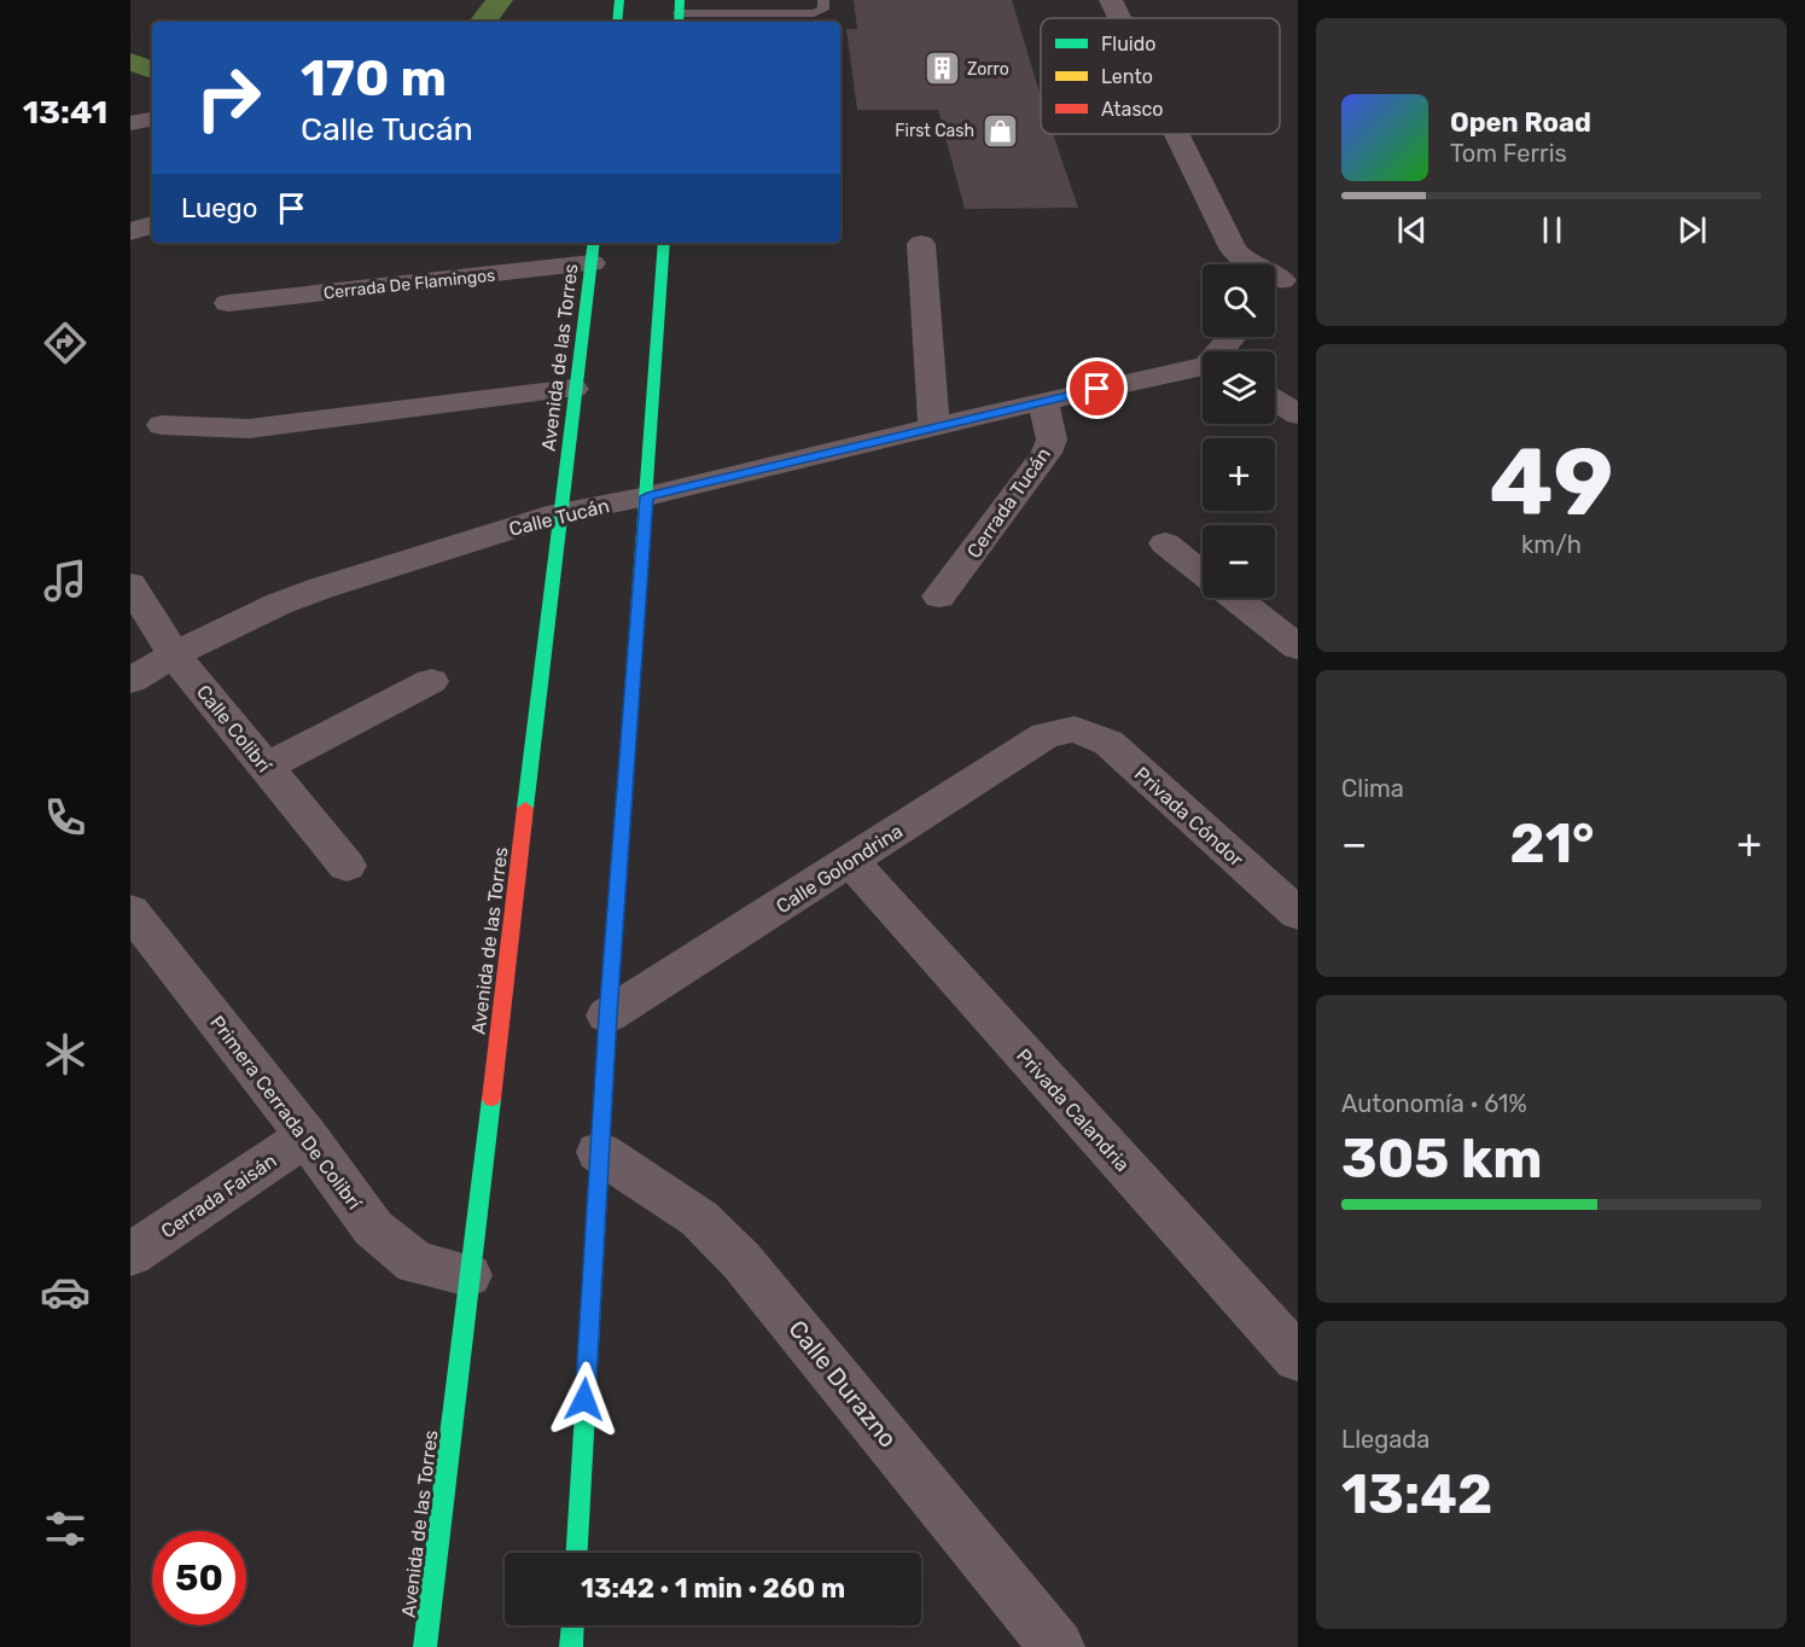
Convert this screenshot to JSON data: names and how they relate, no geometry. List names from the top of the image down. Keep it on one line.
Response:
{"streets":{"main road":["Avenida de las Torres"],"street":["Cerrada De Flamingos","Cerrada Tucán","Calle Tucán","Calle Colibrí","Privada Cóndor","Calle Golondrina","Privada Calandria","Primera Cerrada De Colibrí","Cerrada Faisán","Calle Durazno"]},"crossings":[["Cerrada De Flamingos","Avenida de las Torres"],["Avenida de las Torres","Calle Tucán"],["Avenida de las Torres","Primera Cerrada De Colibrí"],["Cerrada Tucán","Calle Tucán"],["Calle Tucán","Calle Colibrí"],["Privada Cóndor","Calle Golondrina"],["Calle Golondrina","Privada Calandria"],["Primera Cerrada De Colibrí","Cerrada Faisán"]],"places":{"building":["Zorro"],"shop":["First Cash"]},"legend":["Fluido","Lento","Atasco"],"page":{"tabs":"13:41","turn":["170 m","Calle Tucán"],"song":["Open Road","Tom Ferris"],"then":"Luego","map_buttons":["+","−"],"tile":[["49","km/h"],"Clima",["Autonomía · 61%","305 km"],["Llegada","13:42"]],"heat":["−","21°","+"],"limit":"50","trip":"13:42 · 1 min · 260 m"}}
